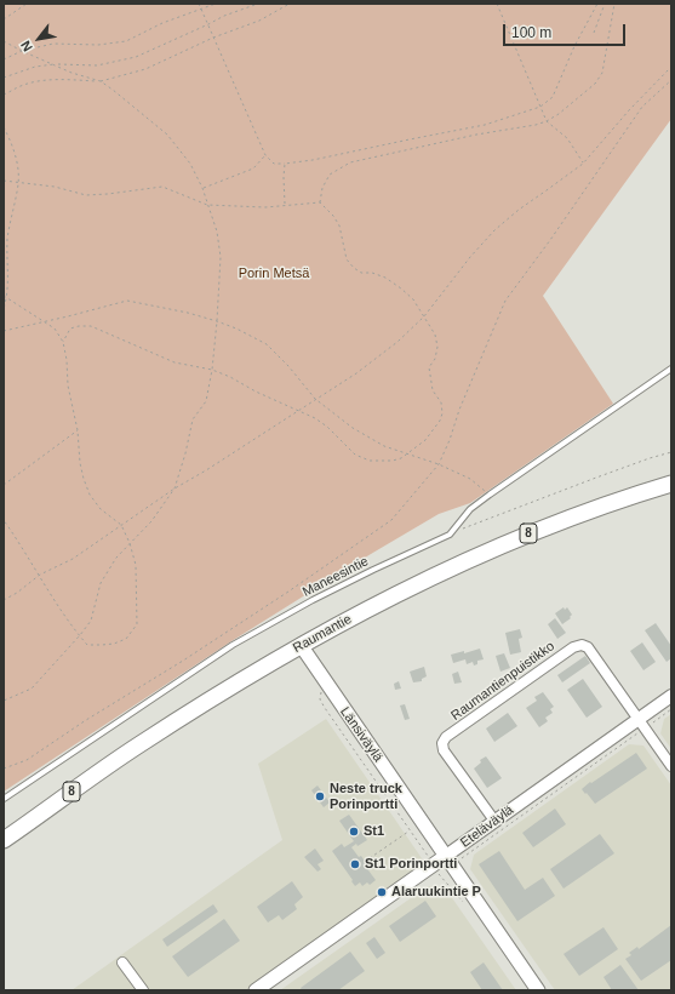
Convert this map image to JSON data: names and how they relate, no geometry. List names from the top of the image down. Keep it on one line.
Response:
{"streets":{"highway":["8","Raumantie"],"main road":["Länsiväylä","Eteläväylä"],"street":["Raumantienpuistikko"],"lane":["Maneesintie"]},"crossings":[["Raumantie","Länsiväylä"],["Raumantienpuistikko","Eteläväylä"],["Länsiväylä","Eteläväylä"]],"parks":["Porin Metsä"],"places":["Neste truck Porinportti","St1","St1 Porinportti","Alaruukintie P"],"scale_bar":"100 m","north":"bottom left"}
